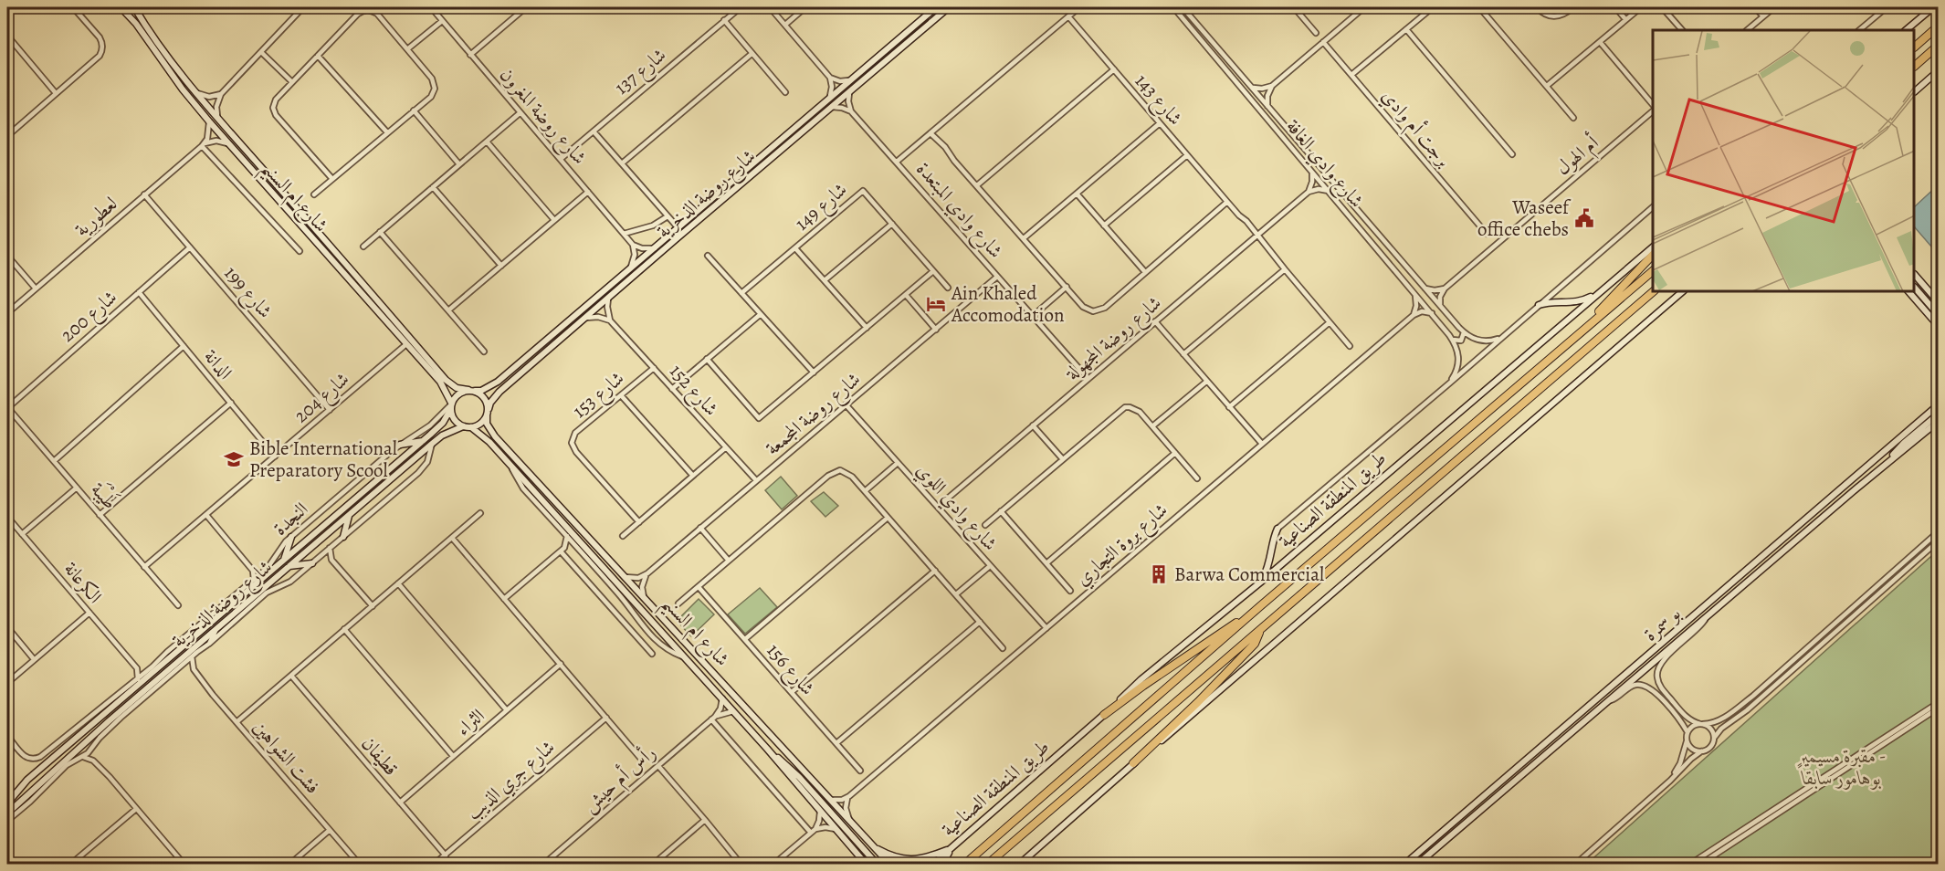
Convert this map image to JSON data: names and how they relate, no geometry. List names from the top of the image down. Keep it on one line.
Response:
{"streets":{"highway":["طريق المنطقة الصناعية"],"street":["شارع 137","شارع 143","شارع روضة المغرون","برجت أم وادي","أم الهول","شارع وادي الغافة","شارع روضة الذخرية","شارع ام السنيم","شارع 149","شارع وادي المبتعدة","لعطورية","شارع 199","شارع 200","شارع روضة المجهولة","الدانة","شارع 152","شارع 153","شارع 204","شارع روضة المجمعة","طَيْبَة","شارع وادي اللوي","النجدة","شارع بروة التجاري","الكرعانة","بو سمرة","شارع 156","الثراء","قطيفان","فشت الشواهين","رأس أم حيش","شارع جري الذيب"]},"crossings":[["شارع 137","شارع روضة المغرون"],["شارع 143","شارع روضة المجهولة"],["شارع وادي الغافة","طريق المنطقة الصناعية"],["شارع روضة الذخرية","شارع ام السنيم"],["شارع روضة الذخرية","النجدة"],["شارع ام السنيم","شارع 204"],["شارع ام السنيم","النجدة"],["شارع ام السنيم","شارع بروة التجاري"],["شارع ام السنيم","رأس أم حيش"],["شارع وادي المبتعدة","شارع روضة المجهولة"],["شارع وادي المبتعدة","شارع روضة المجمعة"],["لعطورية","شارع 199"],["شارع 199","شارع 200"],["شارع 199","شارع 204"],["شارع 200","الدانة"],["شارع 200","طَيْبَة"],["شارع روضة المجهولة","شارع وادي اللوي"],["الدانة","شارع 204"],["شارع 152","شارع 153"],["شارع 152","شارع روضة المجمعة"],["شارع 204","طَيْبَة"],["شارع روضة المجمعة","شارع وادي اللوي"],["شارع وادي اللوي","شارع بروة التجاري"],["الثراء","قطيفان"],["قطيفان","شارع جري الذيب"]],"parks":["مقبرة مسيمير - بوهامور سابقاً"],"places":{"public building":["Waseef office chebs"],"hotel":["Ain Khaled Accomodation"],"school or university":["Bible International Preparatory Scool"],"building":["Barwa Commercial"]}}
